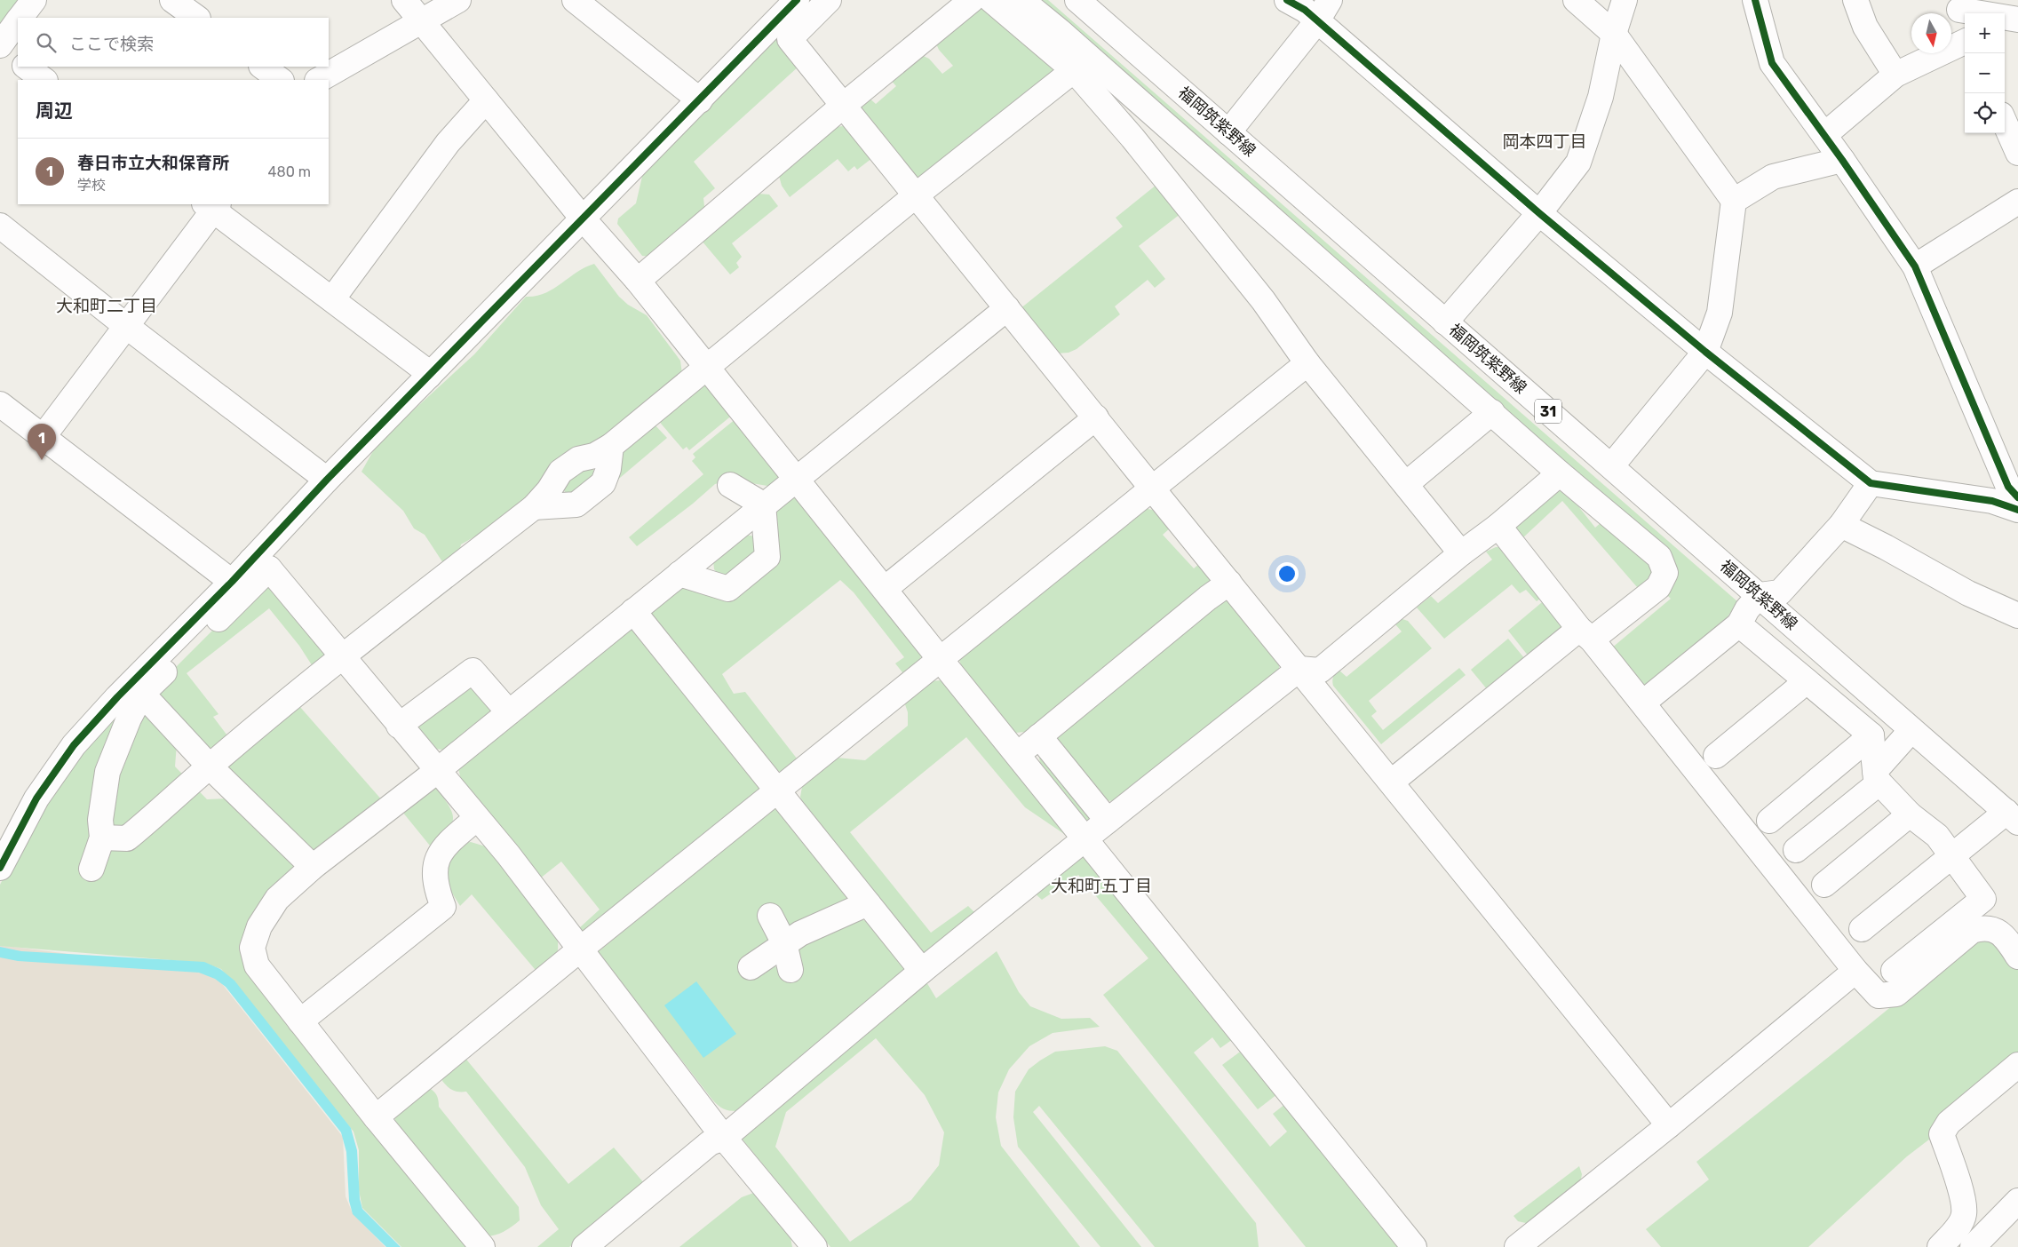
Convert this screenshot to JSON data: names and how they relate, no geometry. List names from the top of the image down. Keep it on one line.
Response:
{"streets":{"street":["福岡筑紫野線","31"]},"districts":["岡本四丁目","大和町二丁目","大和町五丁目"],"north":"bottom","page":{"map_buttons":["+","−"],"search":"ここで検索","heading":"周辺","list":[{"mark":"1","name":"春日市立大和保育所","note":"学校","value":"480 m"}],"pins":"1"}}
